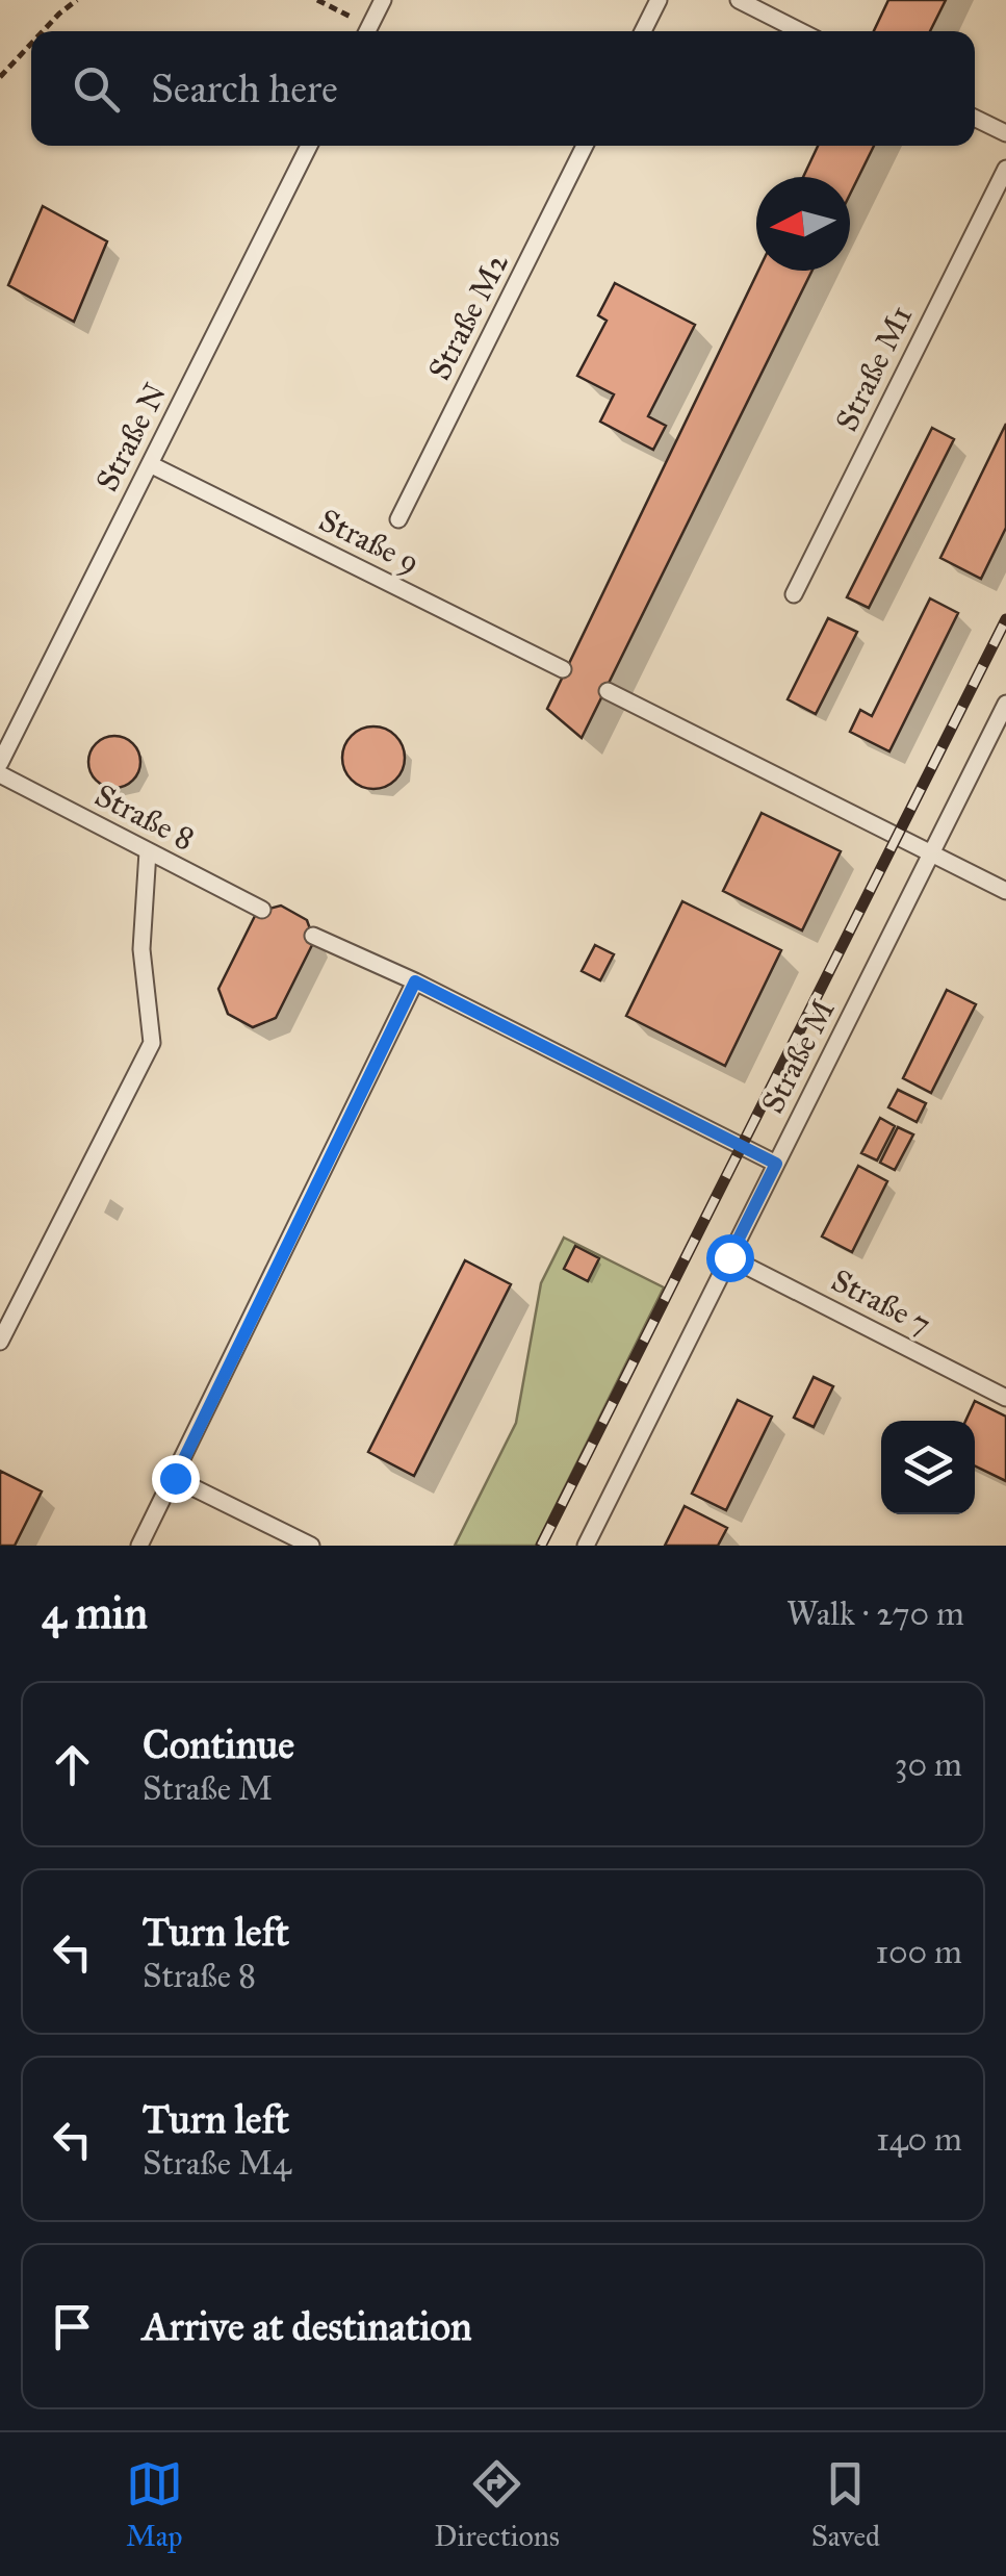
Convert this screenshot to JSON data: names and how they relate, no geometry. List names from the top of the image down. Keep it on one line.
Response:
{"streets":{"lane":["Straße M2","Straße M1","Straße N","Straße 9","Straße 8","Straße M","Straße 7"]},"crossings":[["Straße N","Straße 9"],["Straße M","Straße 7"]],"north":"left","page":{"search":"Search here","heading":["4 min","Walk · 270 m"],"list":[["Continue","Straße M","30 m"],["Turn left","Straße 8","100 m"],["Turn left","Straße M4","140 m"],"Arrive at destination"],"nav":["Map","Directions","Saved"]}}
